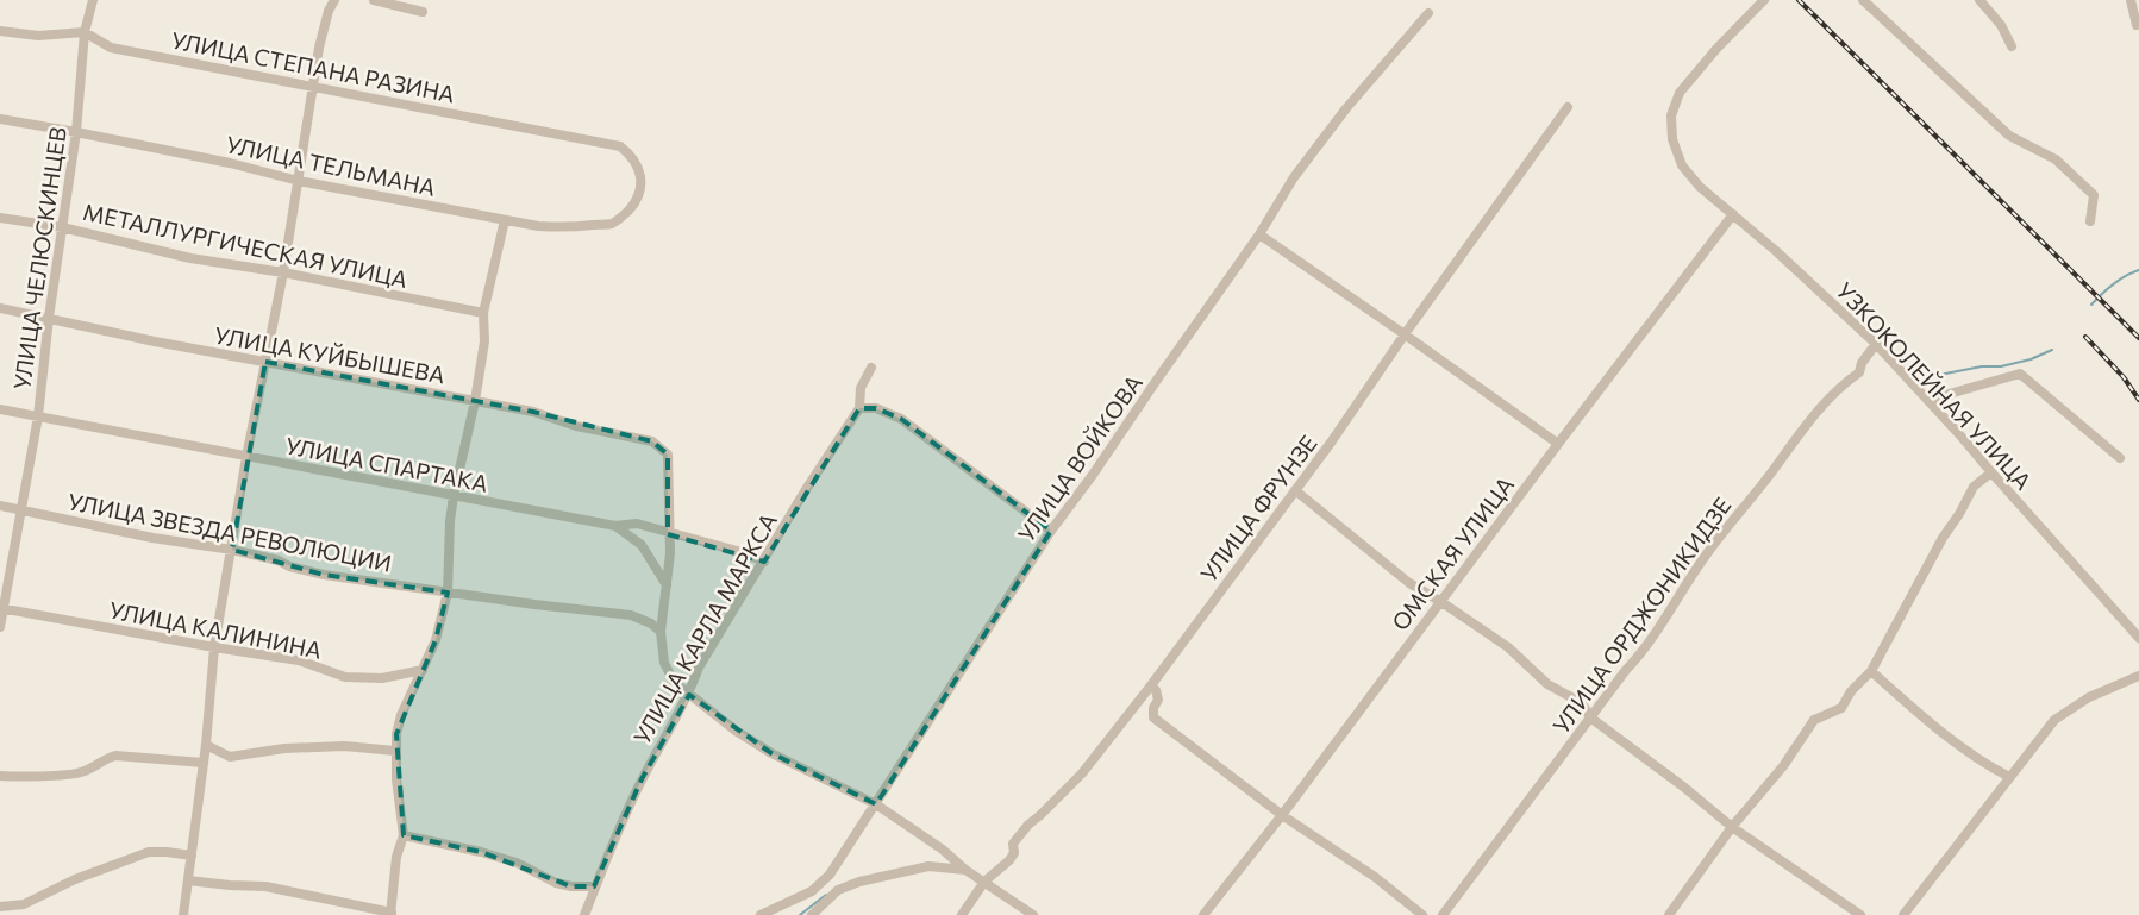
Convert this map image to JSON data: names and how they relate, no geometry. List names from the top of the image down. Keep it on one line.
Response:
{"streets":{"street":["УЛИЦА СТЕПАНА РАЗИНА","УЛИЦА ТЕЛЬМАНА","МЕТАЛЛУРГИЧЕСКАЯ УЛИЦА","УЛИЦА ЧЕЛЮСКИНЦЕВ","УЛИЦА КУЙБЫШЕВА","УЗКОКОЛЕЙНАЯ УЛИЦА","УЛИЦА ВОЙКОВА","УЛИЦА СПАРТАКА","УЛИЦА ФРУНЗЕ","УЛИЦА ЗВЕЗДА РЕВОЛЮЦИИ","ОМСКАЯ УЛИЦА","УЛИЦА ОРДЖОНИКИДЗЕ","УЛИЦА КАРЛА МАРКСА","УЛИЦА КАЛИНИНА"]},"crossings":[["УЛИЦА СТЕПАНА РАЗИНА","УЛИЦА ТЕЛЬМАНА"],["УЛИЦА СТЕПАНА РАЗИНА","УЛИЦА ЧЕЛЮСКИНЦЕВ"],["УЛИЦА ТЕЛЬМАНА","УЛИЦА ЧЕЛЮСКИНЦЕВ"],["МЕТАЛЛУРГИЧЕСКАЯ УЛИЦА","УЛИЦА ЧЕЛЮСКИНЦЕВ"],["УЛИЦА ЧЕЛЮСКИНЦЕВ","УЛИЦА КУЙБЫШЕВА"],["УЛИЦА ЧЕЛЮСКИНЦЕВ","УЛИЦА СПАРТАКА"],["УЛИЦА ЧЕЛЮСКИНЦЕВ","УЛИЦА ЗВЕЗДА РЕВОЛЮЦИИ"],["УЛИЦА ЧЕЛЮСКИНЦЕВ","УЛИЦА КАЛИНИНА"],["УЛИЦА КУЙБЫШЕВА","УЛИЦА СПАРТАКА"],["УЗКОКОЛЕЙНАЯ УЛИЦА","ОМСКАЯ УЛИЦА"],["УЗКОКОЛЕЙНАЯ УЛИЦА","УЛИЦА ОРДЖОНИКИДЗЕ"],["УЛИЦА СПАРТАКА","УЛИЦА КАРЛА МАРКСА"]]}
